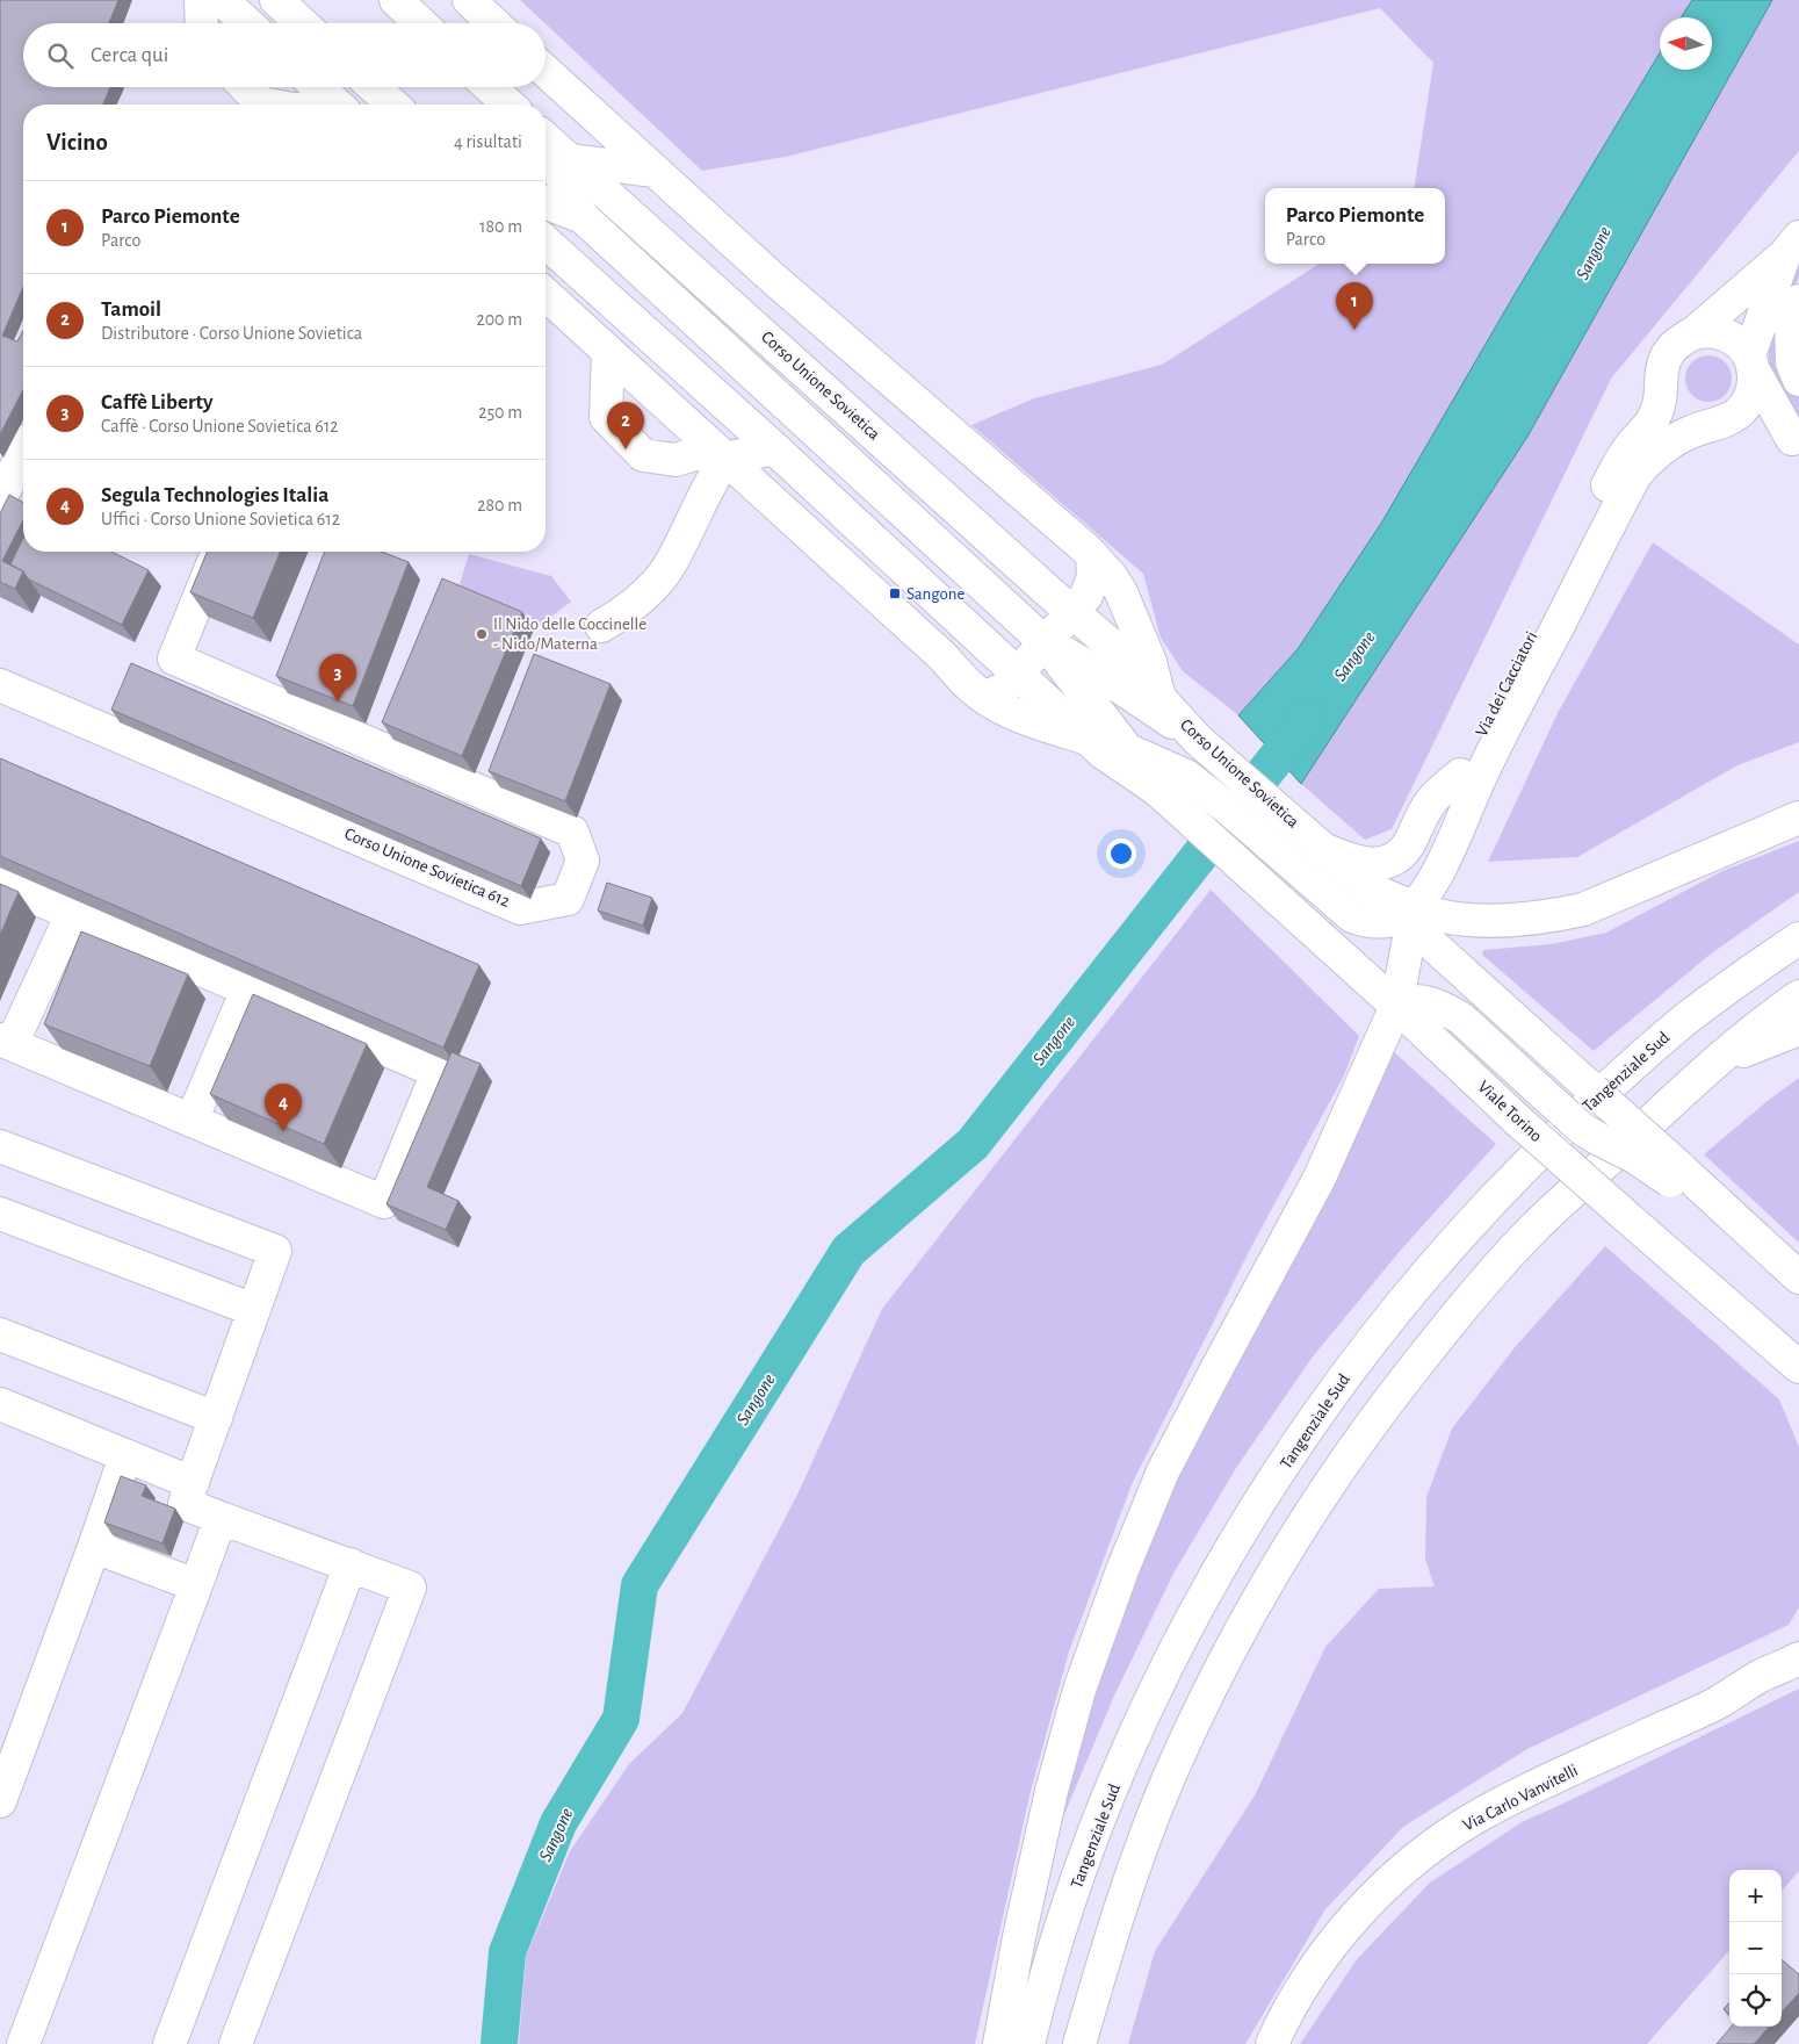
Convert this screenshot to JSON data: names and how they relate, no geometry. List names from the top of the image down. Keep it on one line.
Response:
{"streets":{"main road":["Corso Unione Sovietica","Via dei Cacciatori","Corso Unione Sovietica 612","Tangenziale Sud","Viale Torino","Via Carlo Vanvitelli"]},"crossings":[["Via dei Cacciatori","Viale Torino"]],"water":["Sangone"],"places":{"transit":["Sangone"],"other":["Il Nido delle Coccinelle - Nido/Materna"]},"north":"left","page":{"search":"Cerca qui","heading":["Vicino","4 risultati"],"list":[{"mark":"1","name":"Parco Piemonte","note":"Parco","value":"180 m"},{"mark":"2","name":"Tamoil","note":"Distributore · Corso Unione Sovietica","value":"200 m"},{"mark":"3","name":"Caffè Liberty","note":"Caffè · Corso Unione Sovietica 612","value":"250 m"},{"mark":"4","name":"Segula Technologies Italia","note":"Uffici · Corso Unione Sovietica 612","value":"280 m"}],"popup":["Parco Piemonte","Parco"],"pins":["1","2","3","4"],"map_buttons":["+","−"]}}
